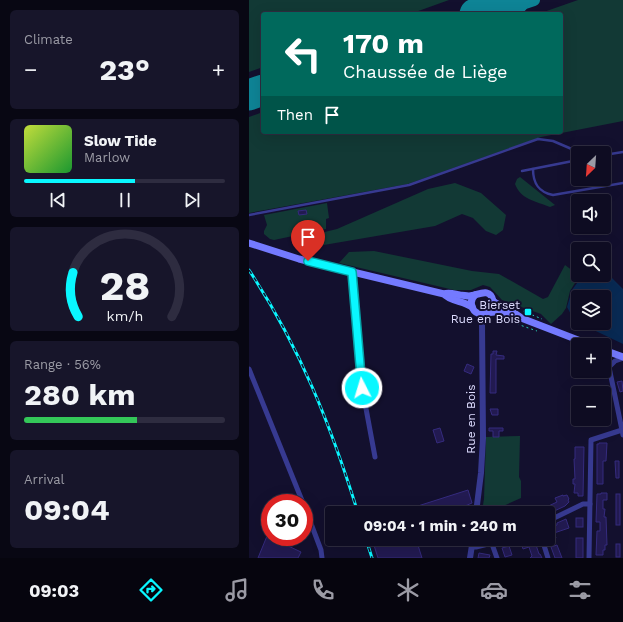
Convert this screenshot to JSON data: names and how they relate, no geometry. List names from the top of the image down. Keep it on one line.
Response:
{"streets":{"street":["Rue en Bois"]},"places":{"transit":["Bierset Rue en Bois"]},"north":"bottom left","page":{"tile":["Climate",["Range · 56%","280 km"],["Arrival","09:04"]],"turn":["170 m","Chaussée de Liège"],"heat":["−","23°","+"],"then":"Then","song":["Slow Tide","Marlow"],"map_buttons":["+","−"],"limit":"30","trip":"09:04 · 1 min · 240 m","tabs":"09:03","gauge":["28","km/h"]}}
